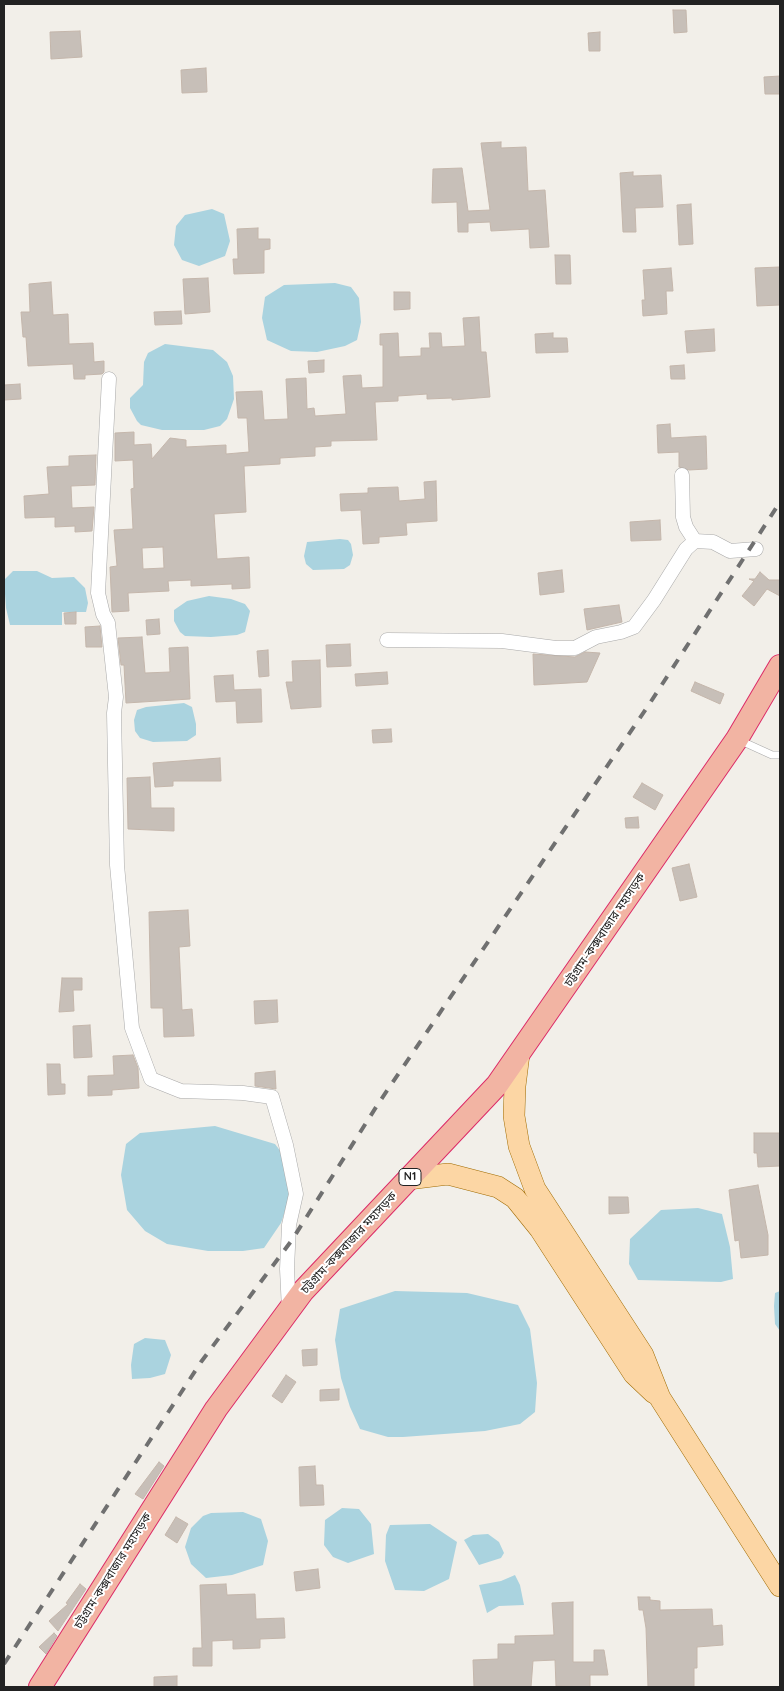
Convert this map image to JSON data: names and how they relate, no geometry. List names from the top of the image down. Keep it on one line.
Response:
{"streets":{"highway":["চট্টগ্রাম-কক্সবাজার মহাসড়ক","N1"]}}
